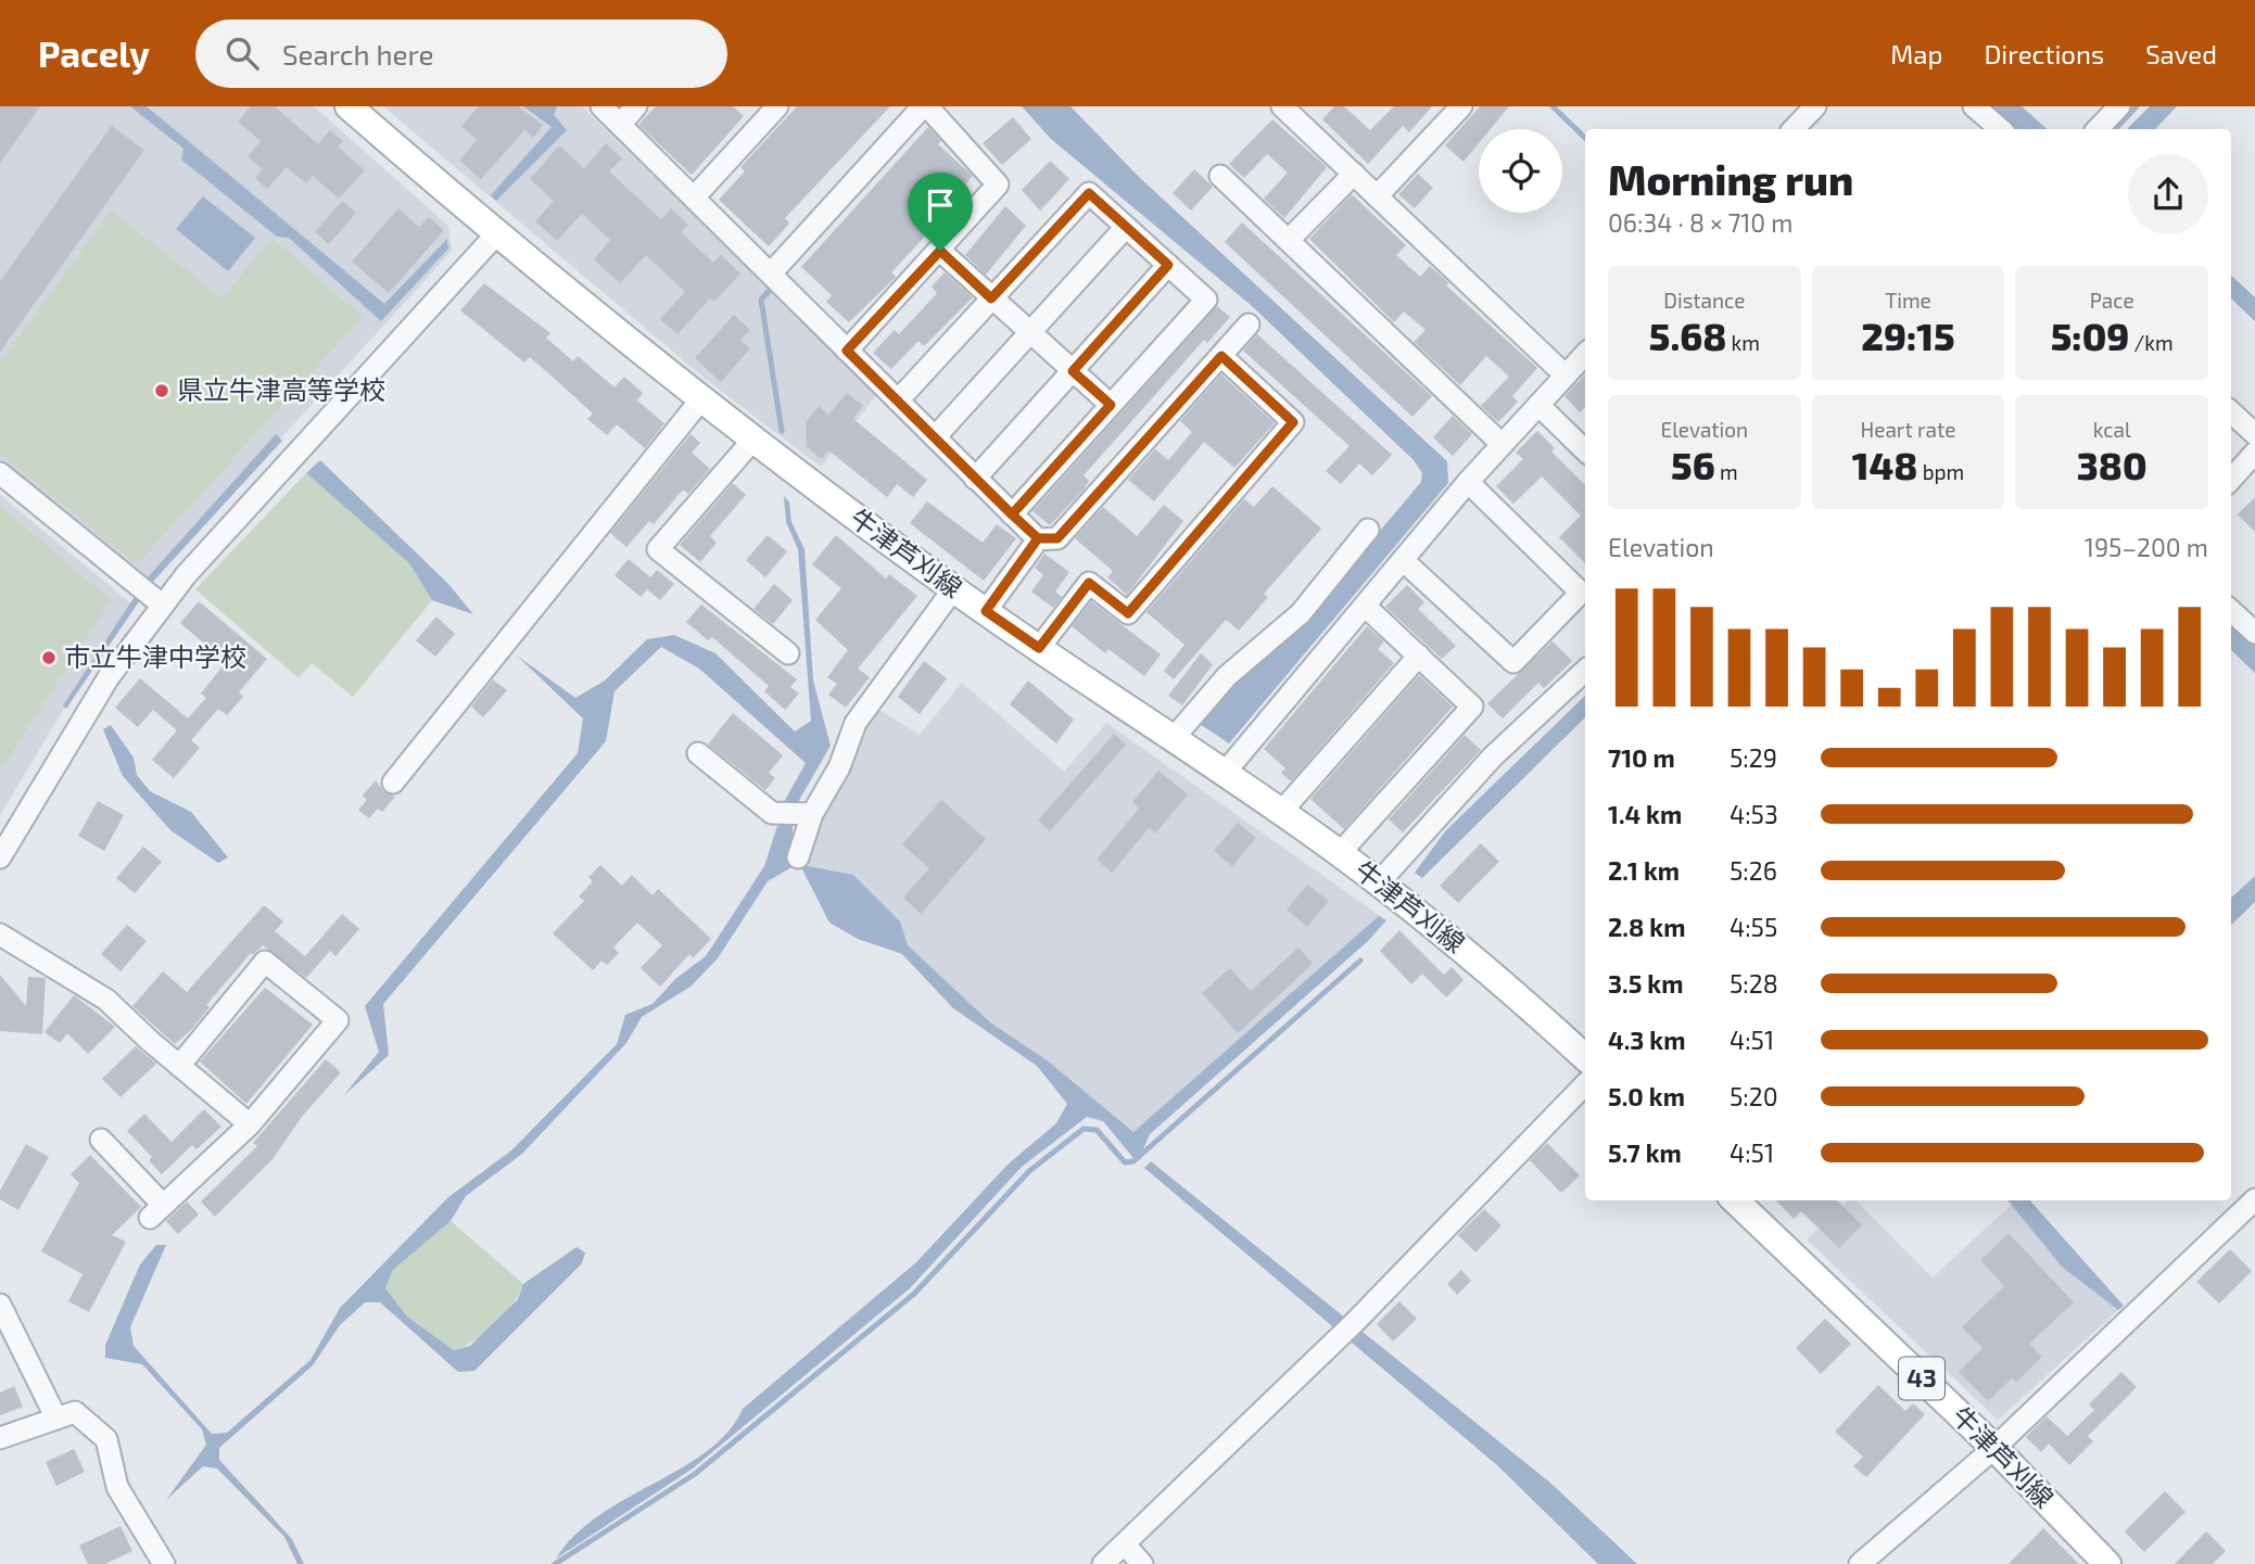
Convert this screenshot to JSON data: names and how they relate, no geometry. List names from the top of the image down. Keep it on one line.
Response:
{"streets":{"main road":["牛津芦刈線","43"]},"places":["県立牛津高等学校","市立牛津中学校"],"page":{"header":"Pacely","search":"Search here","nav":["Map","Directions","Saved"],"heading":["Morning run","06:34 · 8 × 710 m"],"stats":[["Distance","5.68 km"],["Time","29:15"],["Pace","5:09 /km"],["Elevation","56 m"],["Heart rate","148 bpm"],["kcal","380"]],"chart":["Elevation","195–200 m"],"list":[{"name":"710 m","note":"5:29"},{"name":"1.4 km","note":"4:53"},{"name":"2.1 km","note":"5:26"},{"name":"2.8 km","note":"4:55"},{"name":"3.5 km","note":"5:28"},{"name":"4.3 km","note":"4:51"},{"name":"5.0 km","note":"5:20"},{"name":"5.7 km","note":"4:51"}]}}
